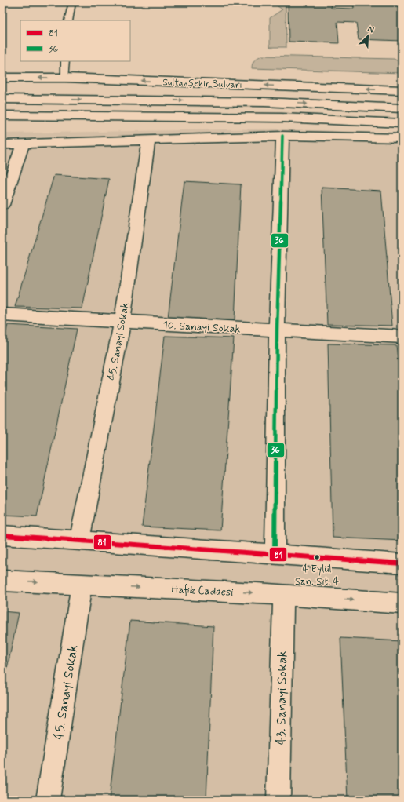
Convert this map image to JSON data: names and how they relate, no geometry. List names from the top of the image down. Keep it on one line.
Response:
{"streets":{"main road":["Sultanşehir Bulvarı","10. Sanayi Sokak","45. Sanayi Sokak","Hafik Caddesi","43. Sanayi Sokak"]},"crossings":[["10. Sanayi Sokak","45. Sanayi Sokak"],["45. Sanayi Sokak","Hafik Caddesi"],["Hafik Caddesi","43. Sanayi Sokak"]],"places":["4 Eylül San. Sit. 4"],"lines":["transit line 36","transit line 81"],"legend":["81","36"],"north":"top right"}
